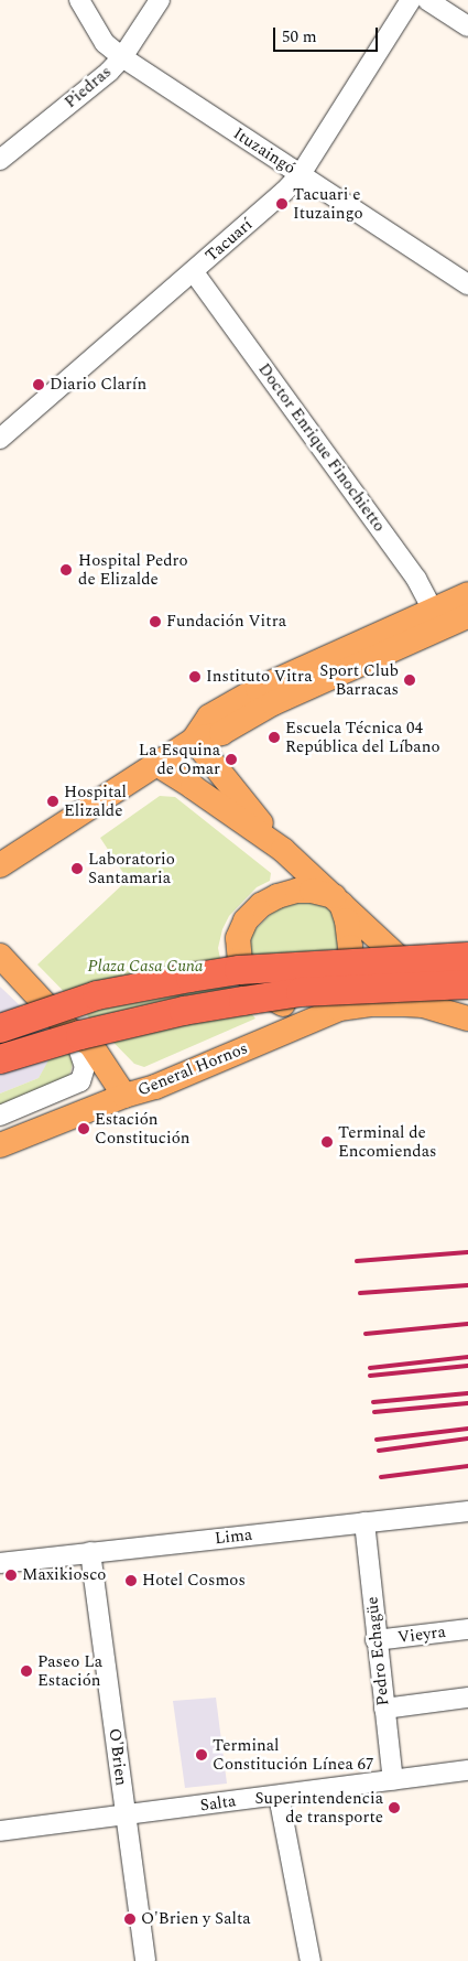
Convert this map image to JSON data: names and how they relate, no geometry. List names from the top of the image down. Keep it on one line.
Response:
{"streets":{"main road":["General Hornos"],"street":["Piedras","Ituzaingó","Tacuarí","Doctor Enrique Finochietto","Lima","Vieyra","Pedro Echagüe","O'Brien","Salta"]},"crossings":[["Piedras","Ituzaingó"],["Ituzaingó","Tacuarí"],["Tacuarí","Doctor Enrique Finochietto"],["Lima","Pedro Echagüe"],["Lima","O'Brien"],["Vieyra","Pedro Echagüe"],["Pedro Echagüe","Salta"],["O'Brien","Salta"]],"parks":["Plaza Casa Cuna"],"places":["Tacuari e Ituzaingo","Diario Clarín","Hospital Pedro de Elizalde","Fundación Vitra","Instituto Vitra","Sport Club Barracas","Escuela Técnica 04 República del Líbano","La Esquina de Omar","Hospital Elizalde","Laboratorio Santamaria","Estación Constitución","Terminal de Encomiendas","Maxikiosco","Hotel Cosmos","Paseo La Estación","Terminal Constitución Línea 67","Superintendencia de transporte","O'Brien y Salta"],"scale_bar":"50 m"}
